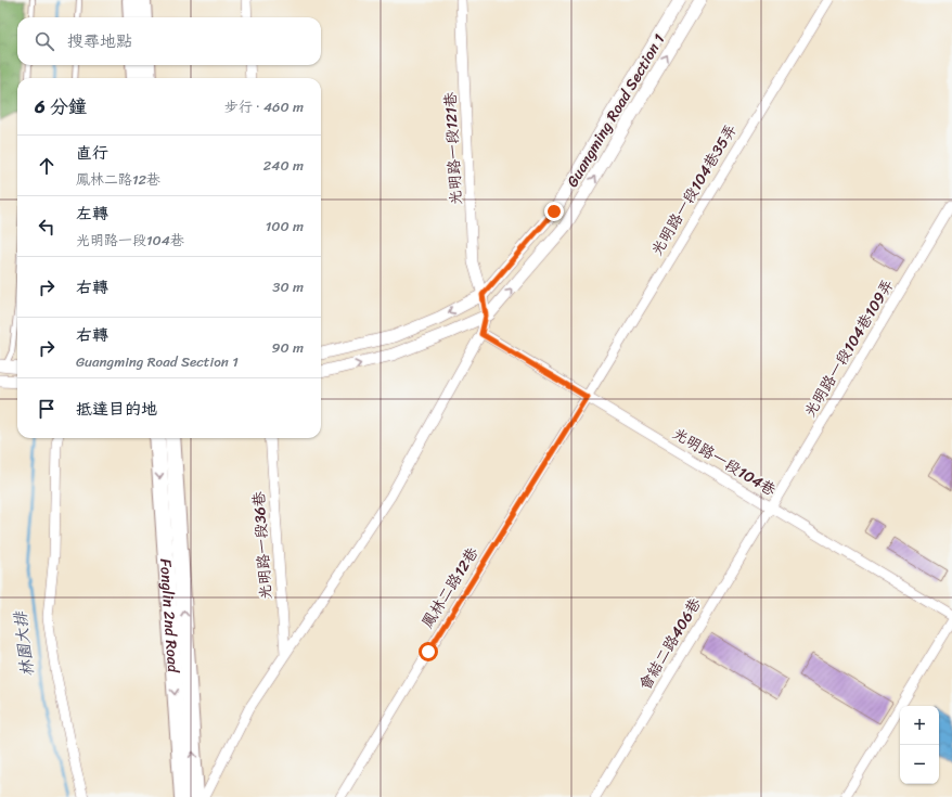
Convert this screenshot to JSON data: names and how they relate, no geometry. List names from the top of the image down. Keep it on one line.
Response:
{"streets":{"main road":["Fonglin 2nd Road"],"street":["Guangming Road Section 1","光明路一段121巷","光明路一段104巷35弄","光明路一段104巷109弄","光明路一段104巷","光明路一段36巷","鳳林二路12巷","會結二路406巷"]},"crossings":[["Guangming Road Section 1","光明路一段121巷"],["光明路一段104巷35弄","光明路一段104巷"],["光明路一段104巷35弄","鳳林二路12巷"],["光明路一段104巷109弄","光明路一段104巷"],["光明路一段104巷109弄","會結二路406巷"],["光明路一段104巷","鳳林二路12巷"],["光明路一段104巷","會結二路406巷"]],"water":["林園大排"],"page":{"search":"搜尋地點","heading":["6 分鐘","步行 · 460 m"],"list":[["直行","鳳林二路12巷","240 m"],["左轉","光明路一段104巷","100 m"],["右轉","30 m"],["右轉","Guangming Road Section 1","90 m"],"抵達目的地"],"map_buttons":["+","−"]}}
